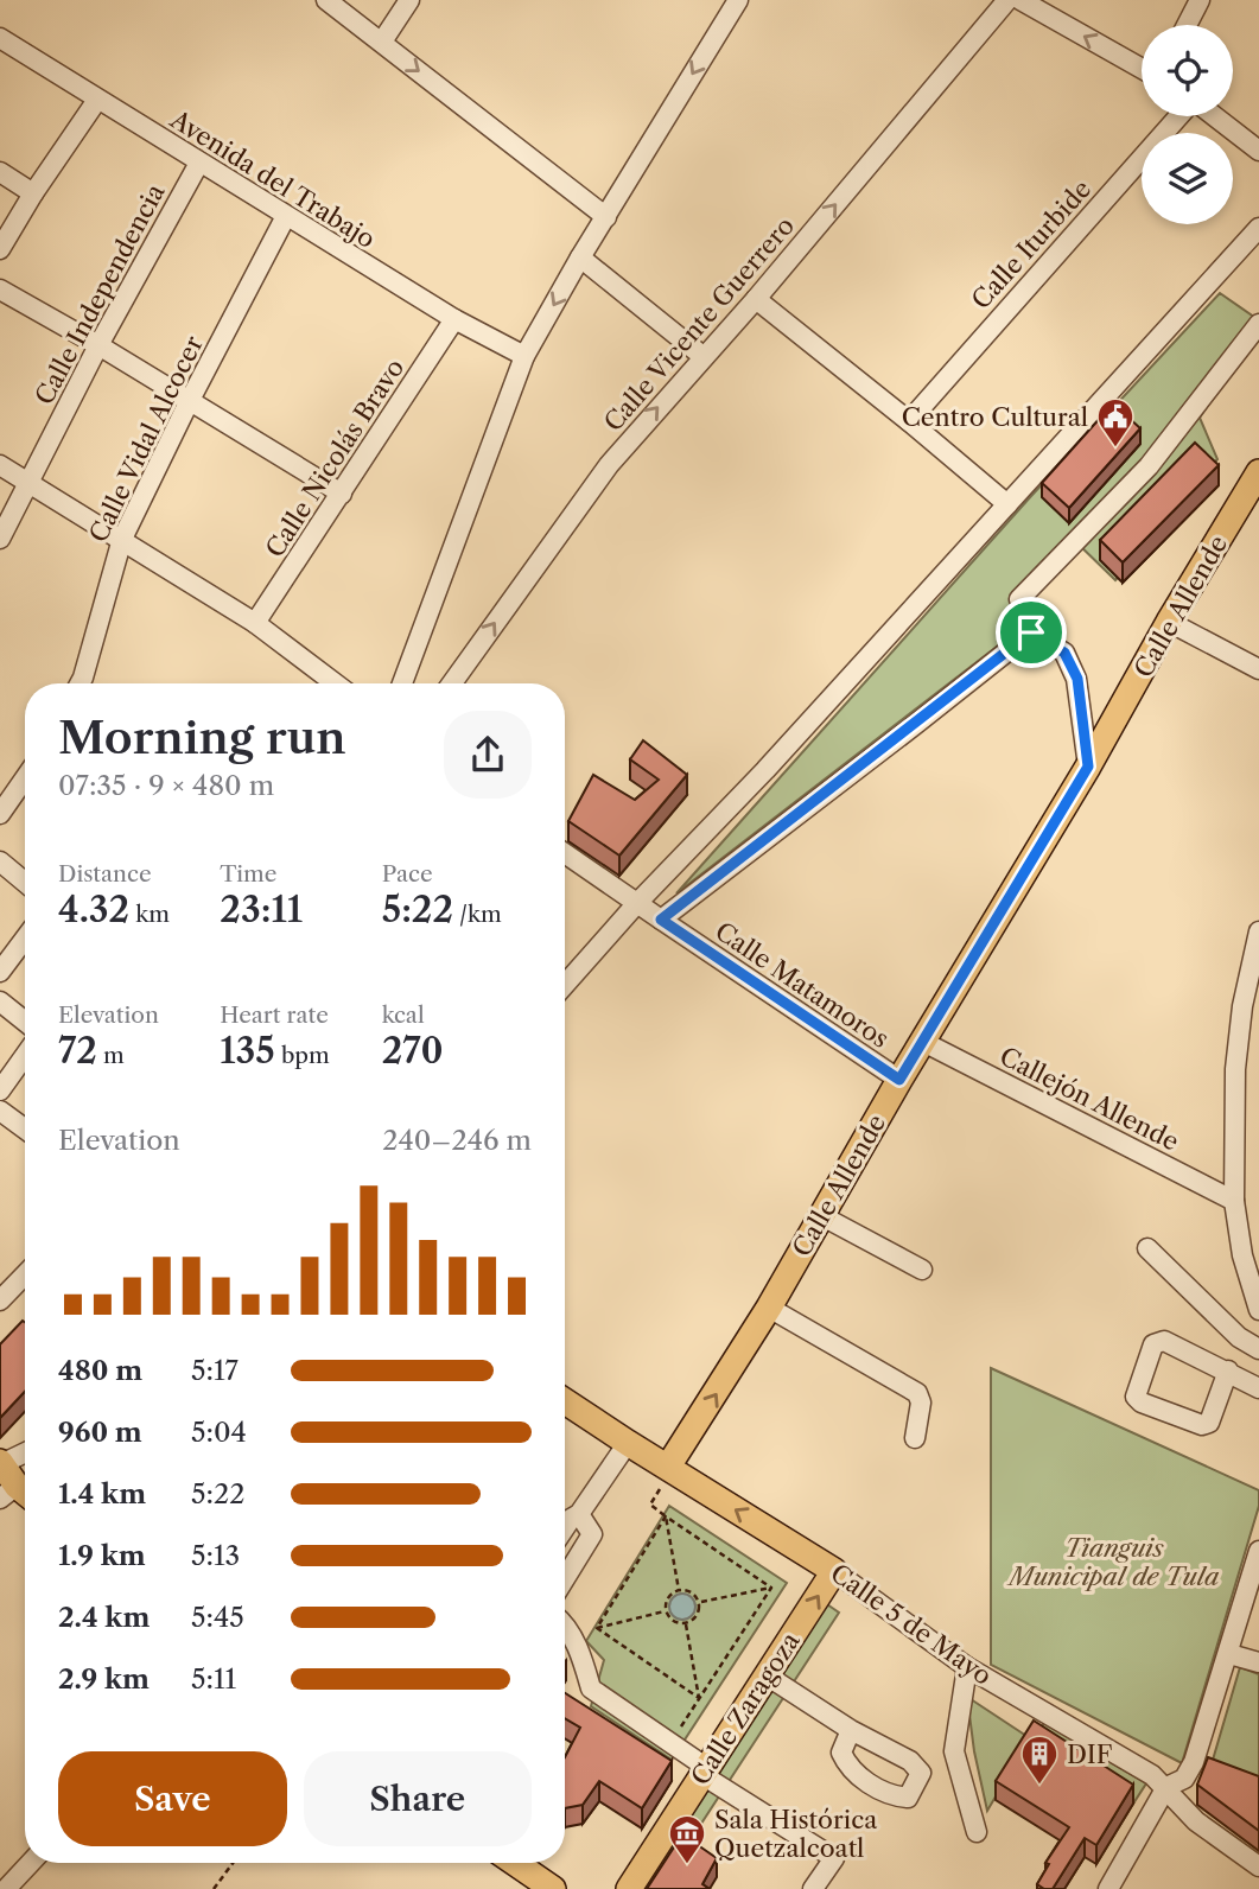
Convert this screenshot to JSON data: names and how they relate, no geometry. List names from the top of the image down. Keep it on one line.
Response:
{"streets":{"main road":["Calle Allende","Calle 5 de Mayo","Calle Zaragoza"],"street":["Avenida del Trabajo","Calle Iturbide","Calle Independencia","Calle Vicente Guerrero","Calle Vidal Alcocer","Calle Nicolás Bravo","Calle Matamoros","Callejón Allende"]},"crossings":[["Avenida del Trabajo","Calle Independencia"],["Avenida del Trabajo","Calle Vidal Alcocer"],["Avenida del Trabajo","Calle Nicolás Bravo"],["Calle Allende","Calle Matamoros"],["Calle Allende","Callejón Allende"],["Calle Allende","Calle 5 de Mayo"],["Calle 5 de Mayo","Calle Zaragoza"]],"parks":["Tianguis Municipal de Tula"],"places":{"public building":["Centro Cultural"],"building":["DIF"],"museum":["Sala Histórica Quetzalcoatl"]},"page":{"heading":["Morning run","07:35 · 9 × 480 m"],"stats":[["Distance","4.32 km"],["Time","23:11"],["Pace","5:22 /km"],["Elevation","72 m"],["Heart rate","135 bpm"],["kcal","270"]],"chart":["Elevation","240–246 m"],"list":[{"name":"480 m","note":"5:17"},{"name":"960 m","note":"5:04"},{"name":"1.4 km","note":"5:22"},{"name":"1.9 km","note":"5:13"},{"name":"2.4 km","note":"5:45"},{"name":"2.9 km","note":"5:11"}],"buttons":["Save","Share"]}}
